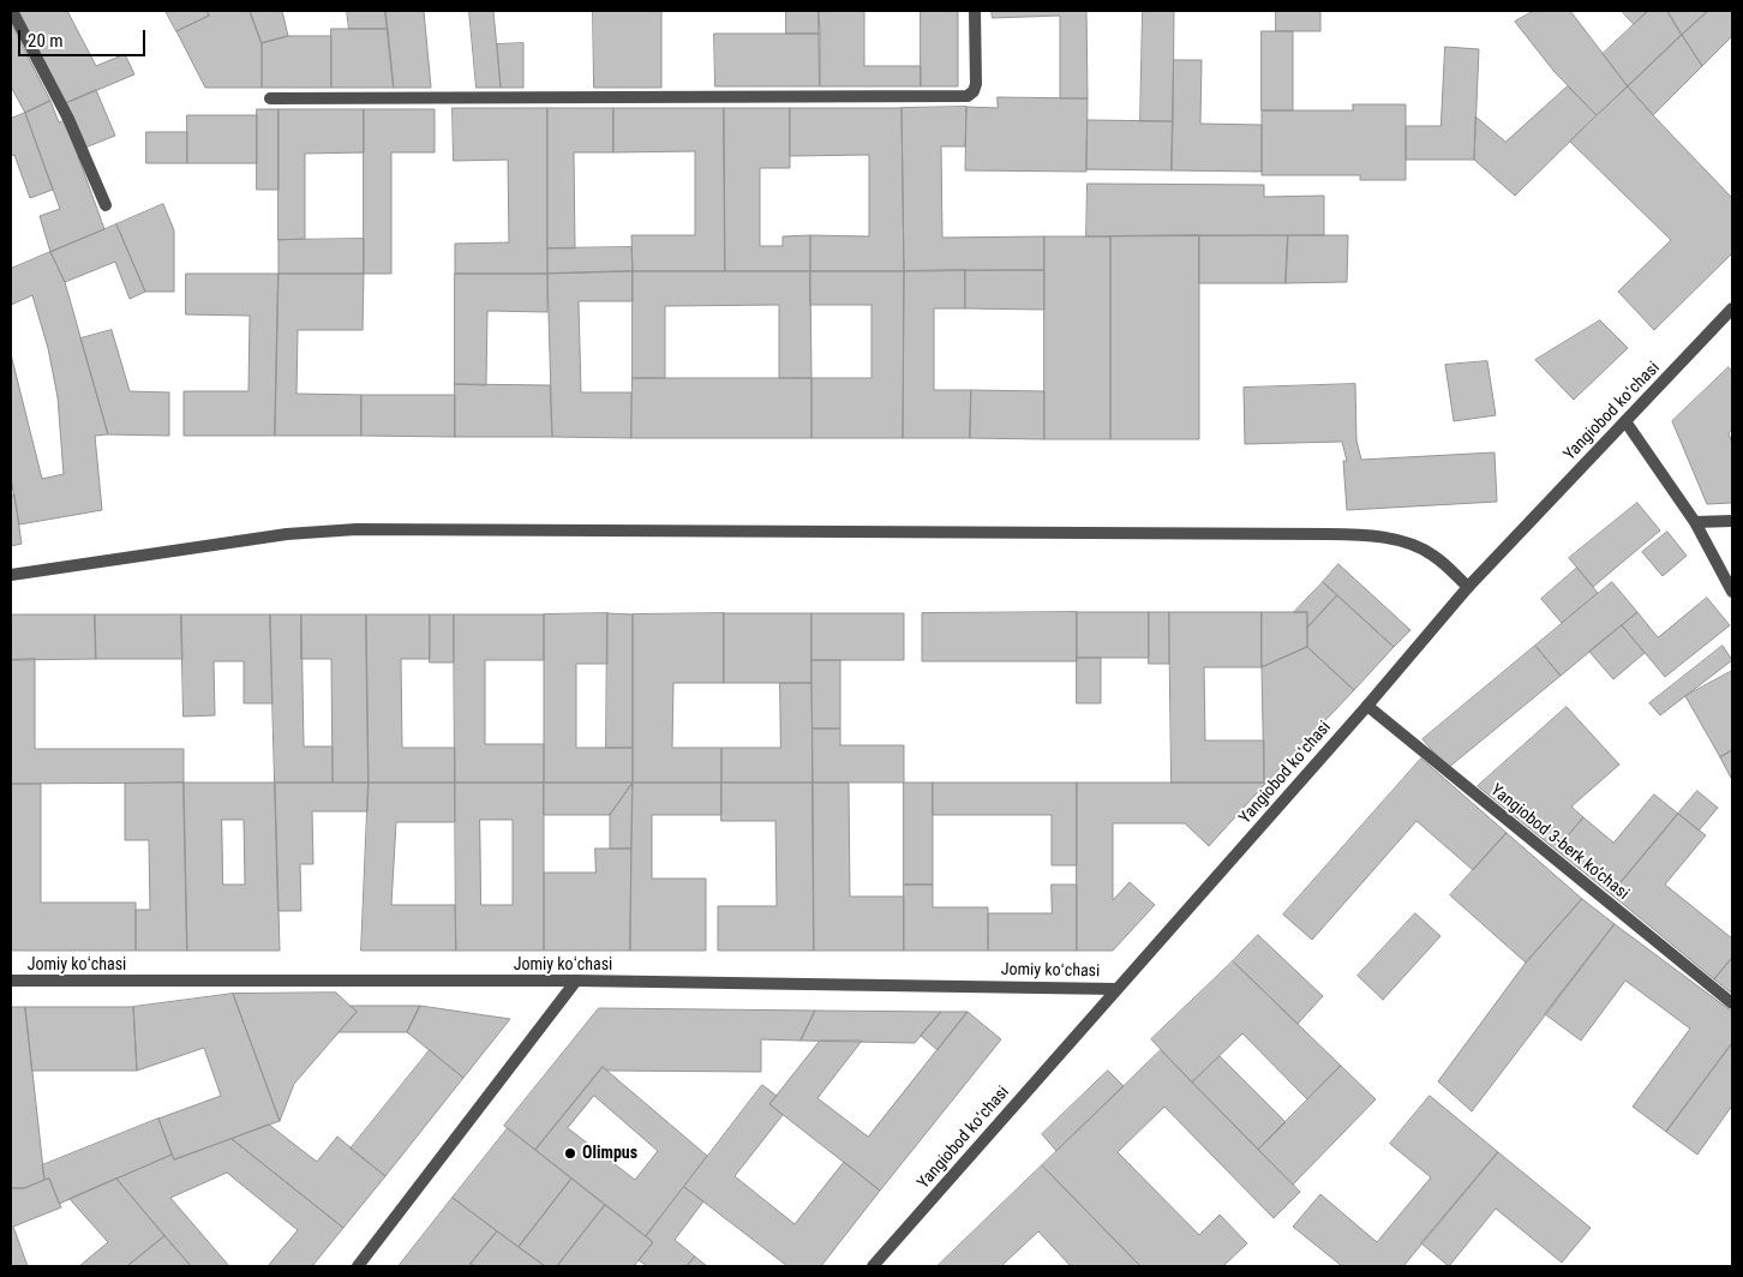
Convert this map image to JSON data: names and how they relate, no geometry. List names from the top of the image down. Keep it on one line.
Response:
{"streets":{"street":["Yangiobod koʻchasi","Yangiobod 3-berk koʼchasi","Jomiy koʻchasi"]},"crossings":[["Yangiobod koʻchasi","Yangiobod 3-berk koʼchasi"],["Yangiobod koʻchasi","Jomiy koʻchasi"]],"places":["Olimpus"],"scale_bar":"20 m"}
